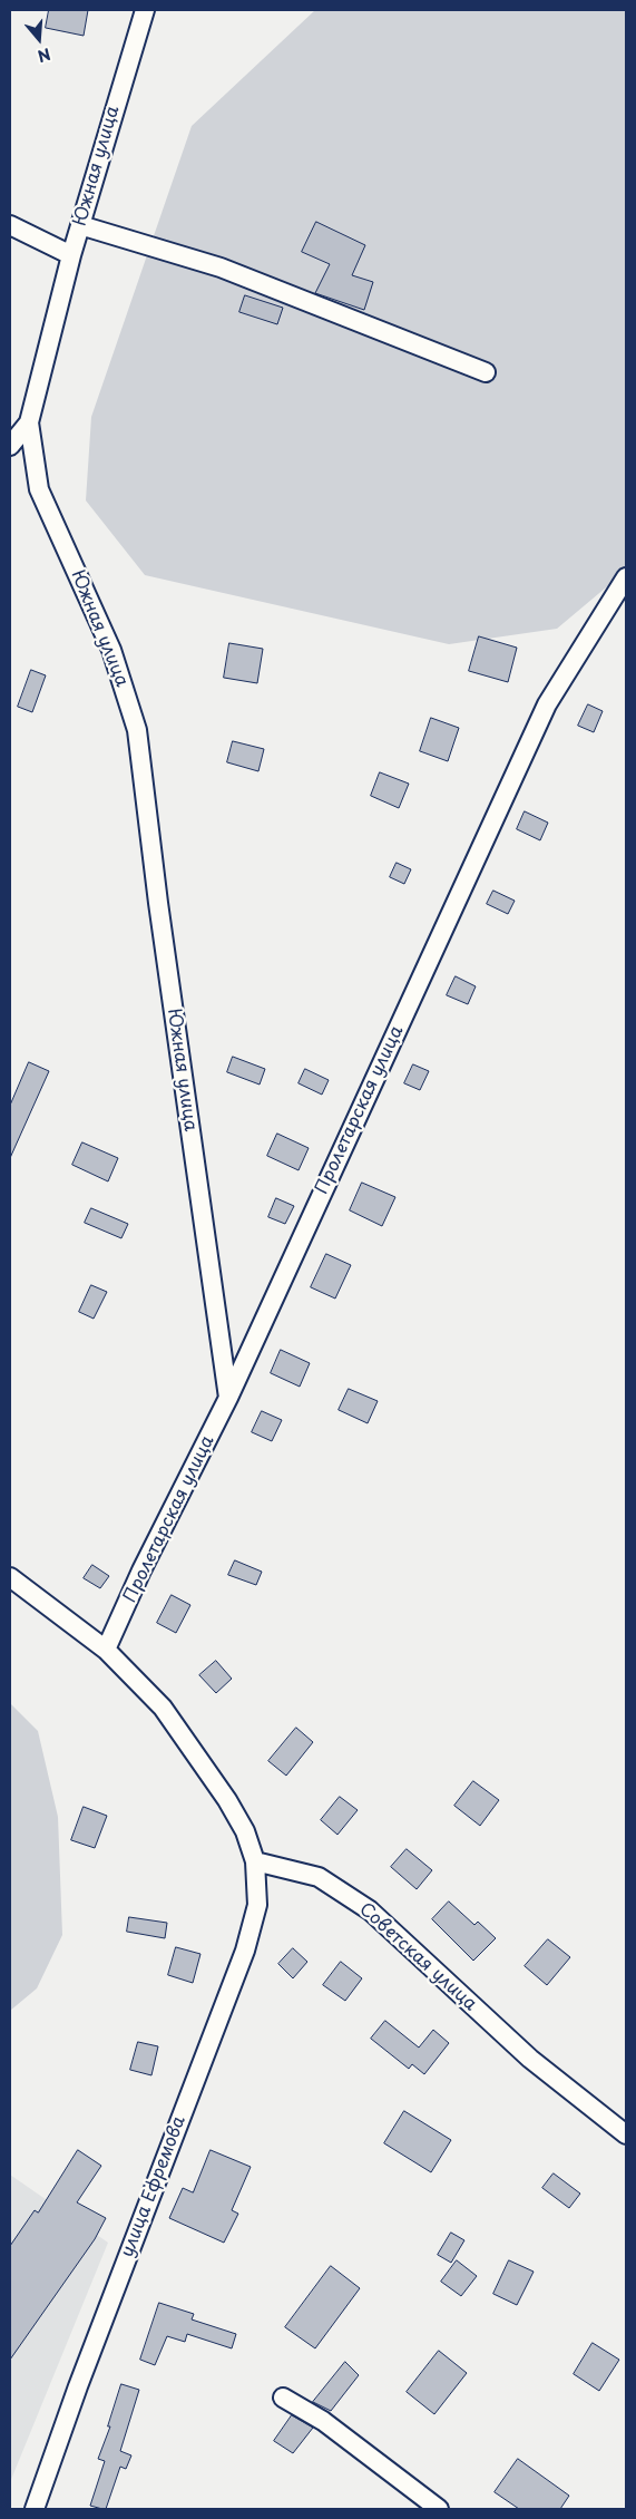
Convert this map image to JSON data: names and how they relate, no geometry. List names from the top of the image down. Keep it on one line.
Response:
{"streets":{"street":["Южная улица","Пролетарская улица","Советская улица","улица Ефремова"]},"crossings":[["Южная улица","Пролетарская улица"],["Советская улица","улица Ефремова"]],"north":"bottom"}
